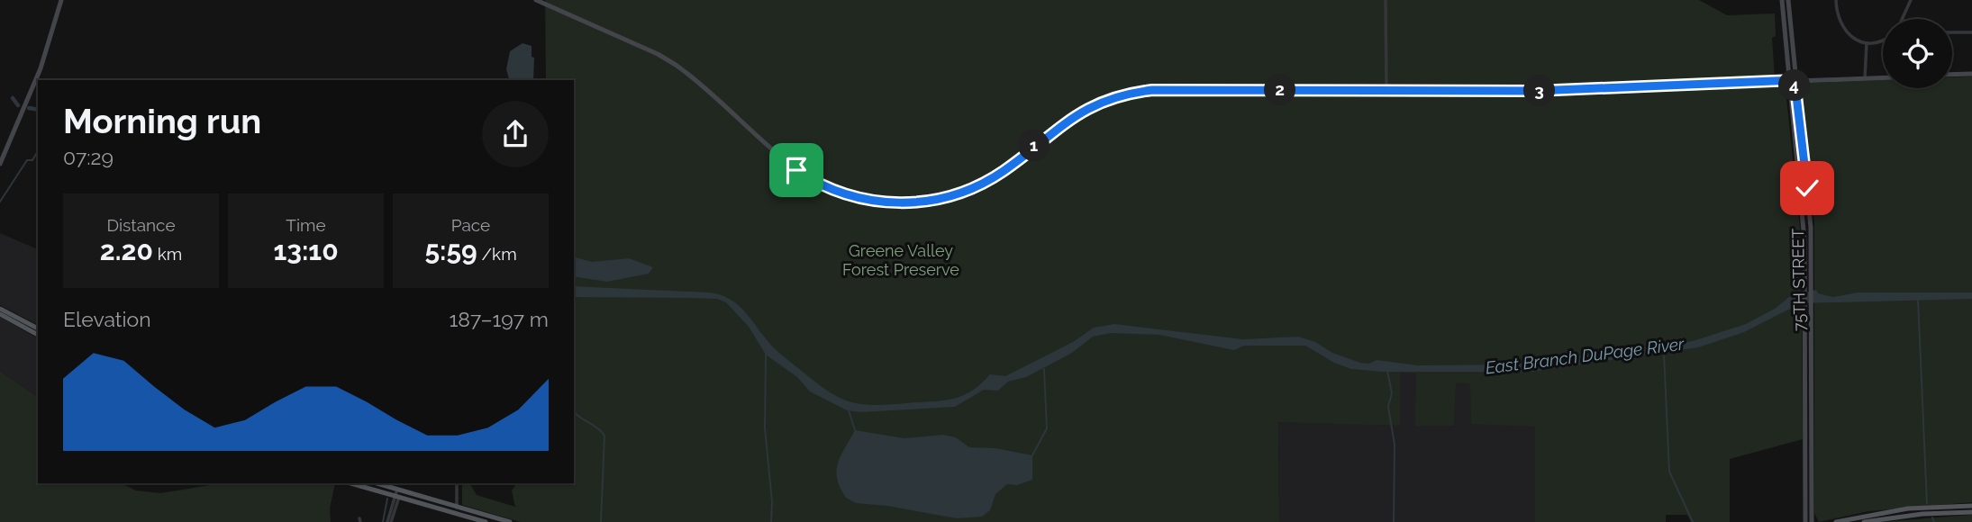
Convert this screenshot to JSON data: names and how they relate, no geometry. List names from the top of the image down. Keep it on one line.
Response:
{"streets":{"street":["75TH STREET"]},"water":["East Branch DuPage River"],"parks":["Greene Valley Forest Preserve"],"page":{"pins":["4","2","3","1"],"heading":["Morning run","07:29"],"stats":[["Distance","2.20 km"],["Time","13:10"],["Pace","5:59 /km"]],"chart":["Elevation","187–197 m"]}}
